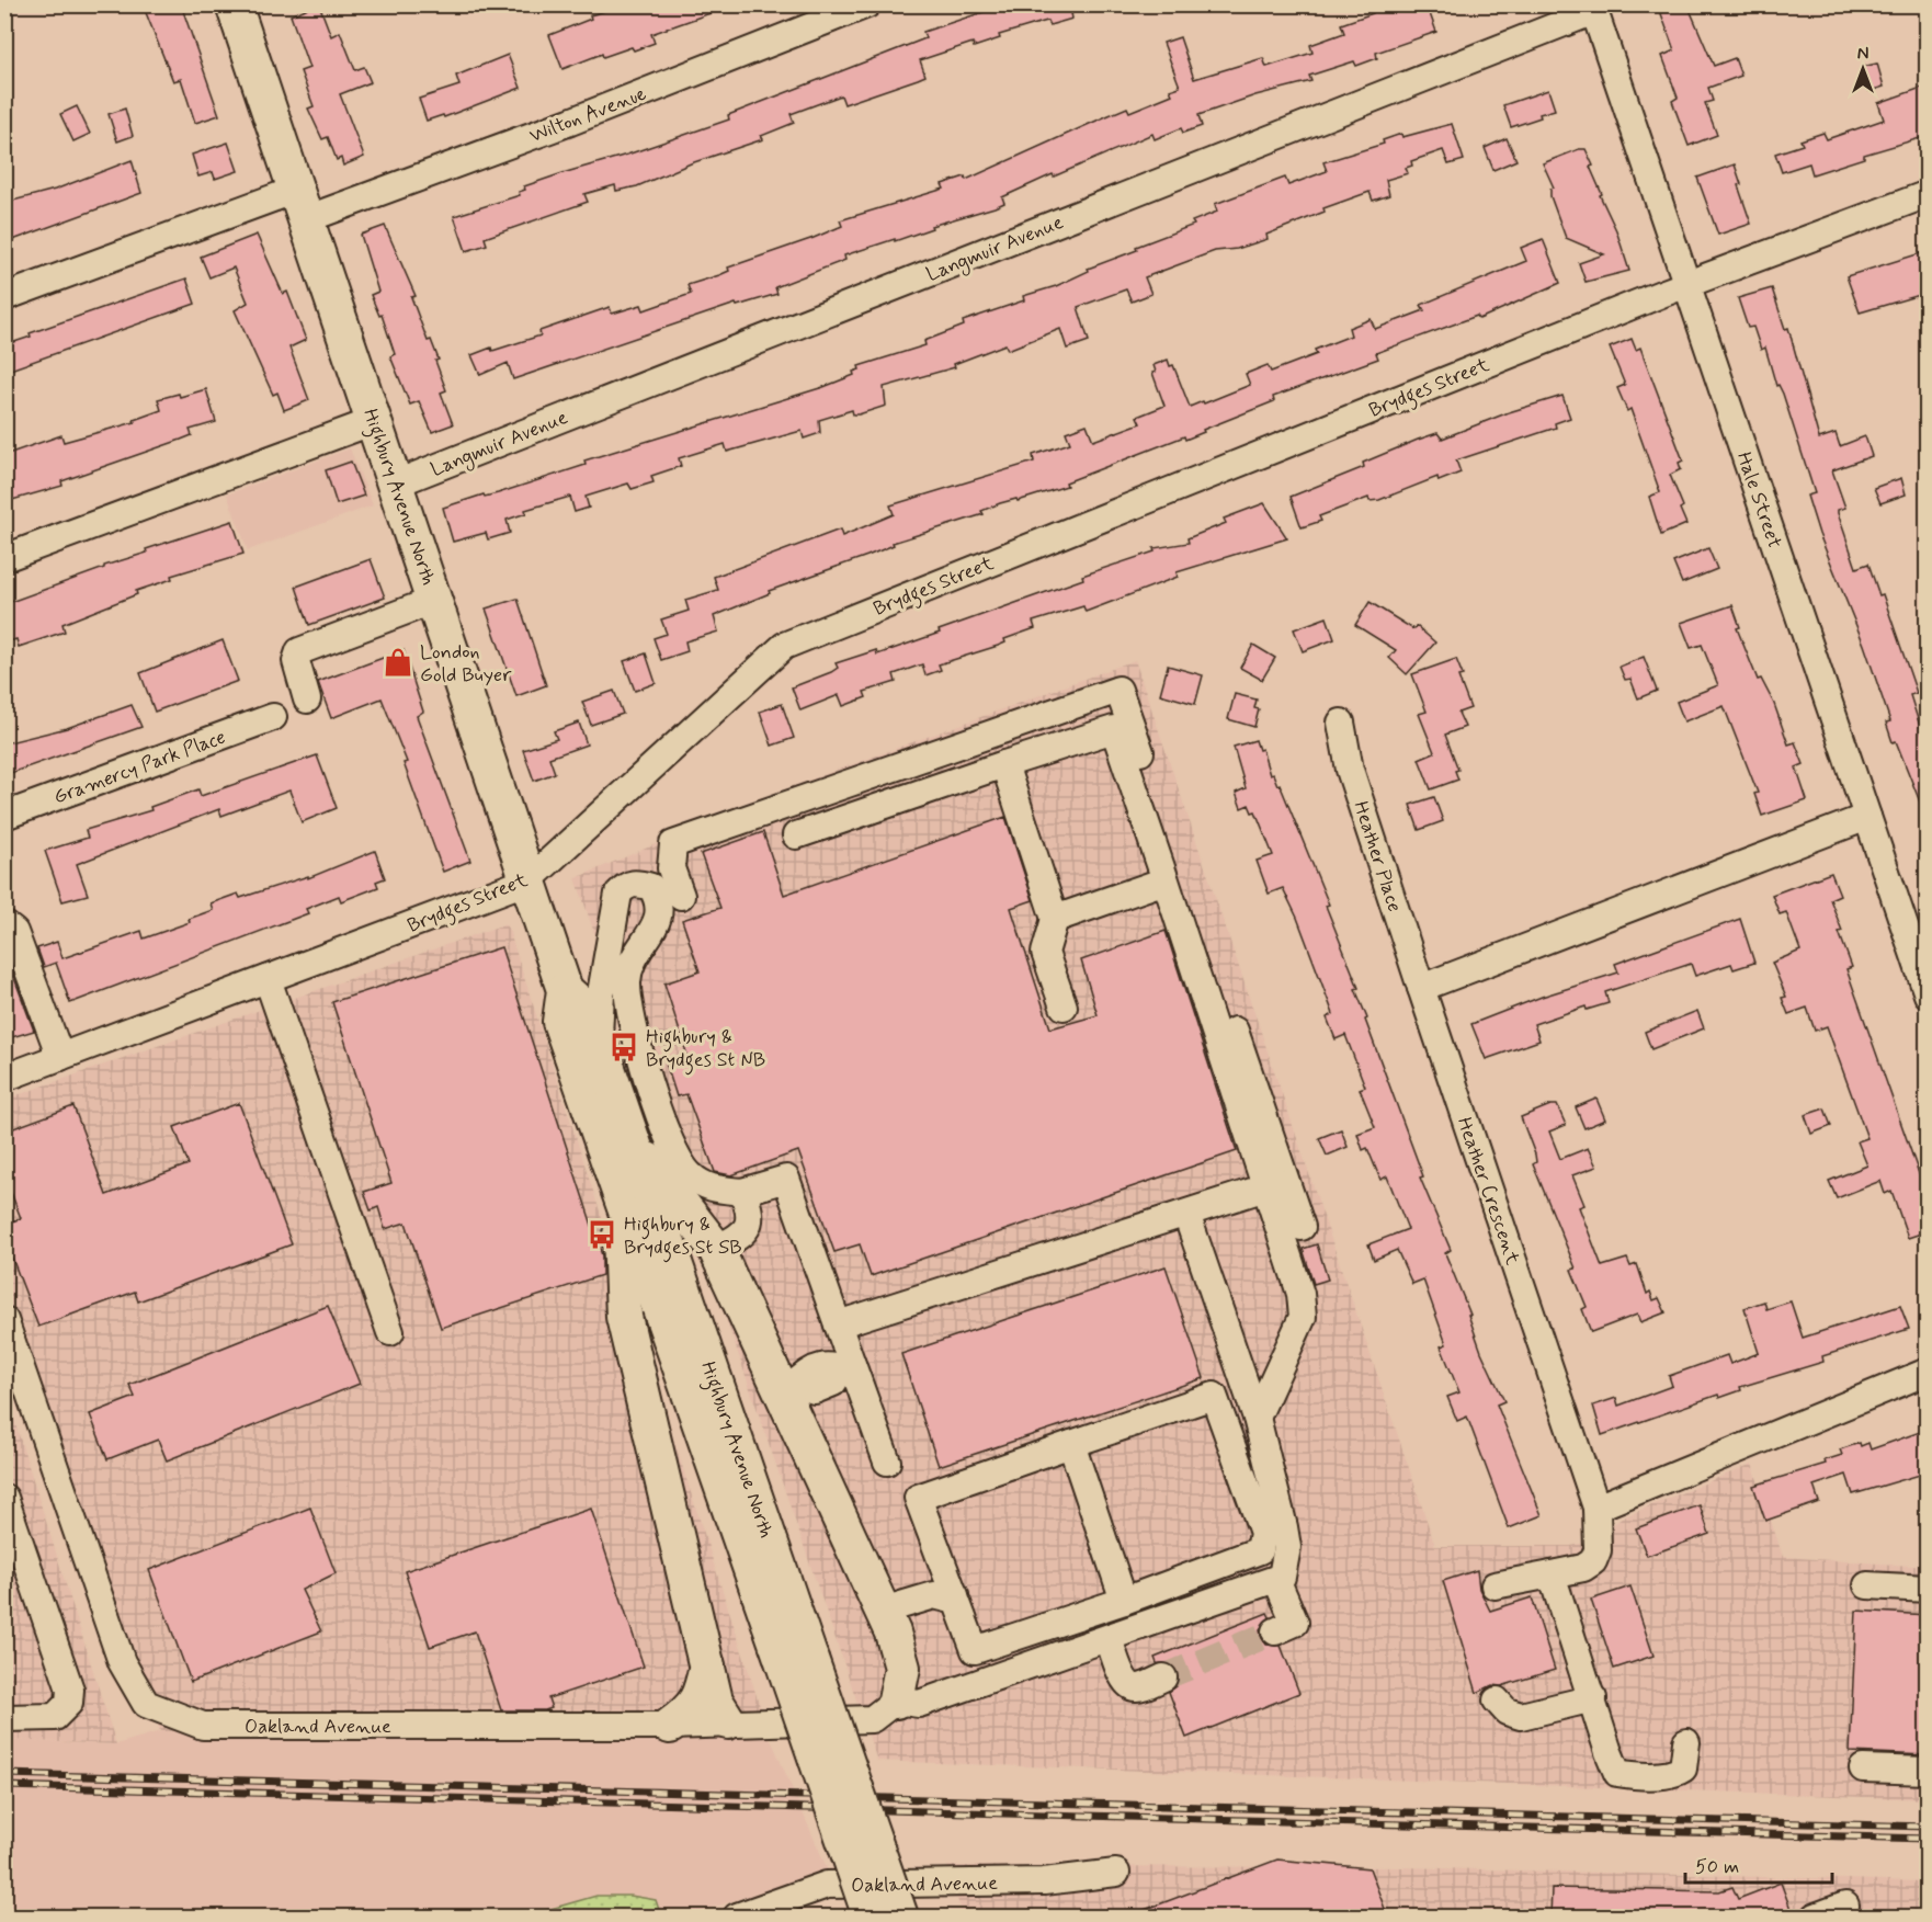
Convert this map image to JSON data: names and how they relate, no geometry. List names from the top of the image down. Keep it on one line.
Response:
{"streets":{"main road":["Highbury Avenue North"],"street":["Wilton Avenue","Langmuir Avenue","Brydges Street","Hale Street","Gramercy Park Place","Heather Place","Heather Crescent","Oakland Avenue"]},"crossings":[["Wilton Avenue","Highbury Avenue North"],["Langmuir Avenue","Highbury Avenue North"],["Langmuir Avenue","Hale Street"],["Brydges Street","Highbury Avenue North"],["Brydges Street","Hale Street"],["Heather Place","Heather Crescent"]],"places":{"shop":["London Gold Buyer"],"bus stop":["Highbury & Brydges St NB","Highbury & Brydges St SB"]},"scale_bar":"50 m","north":"top"}
